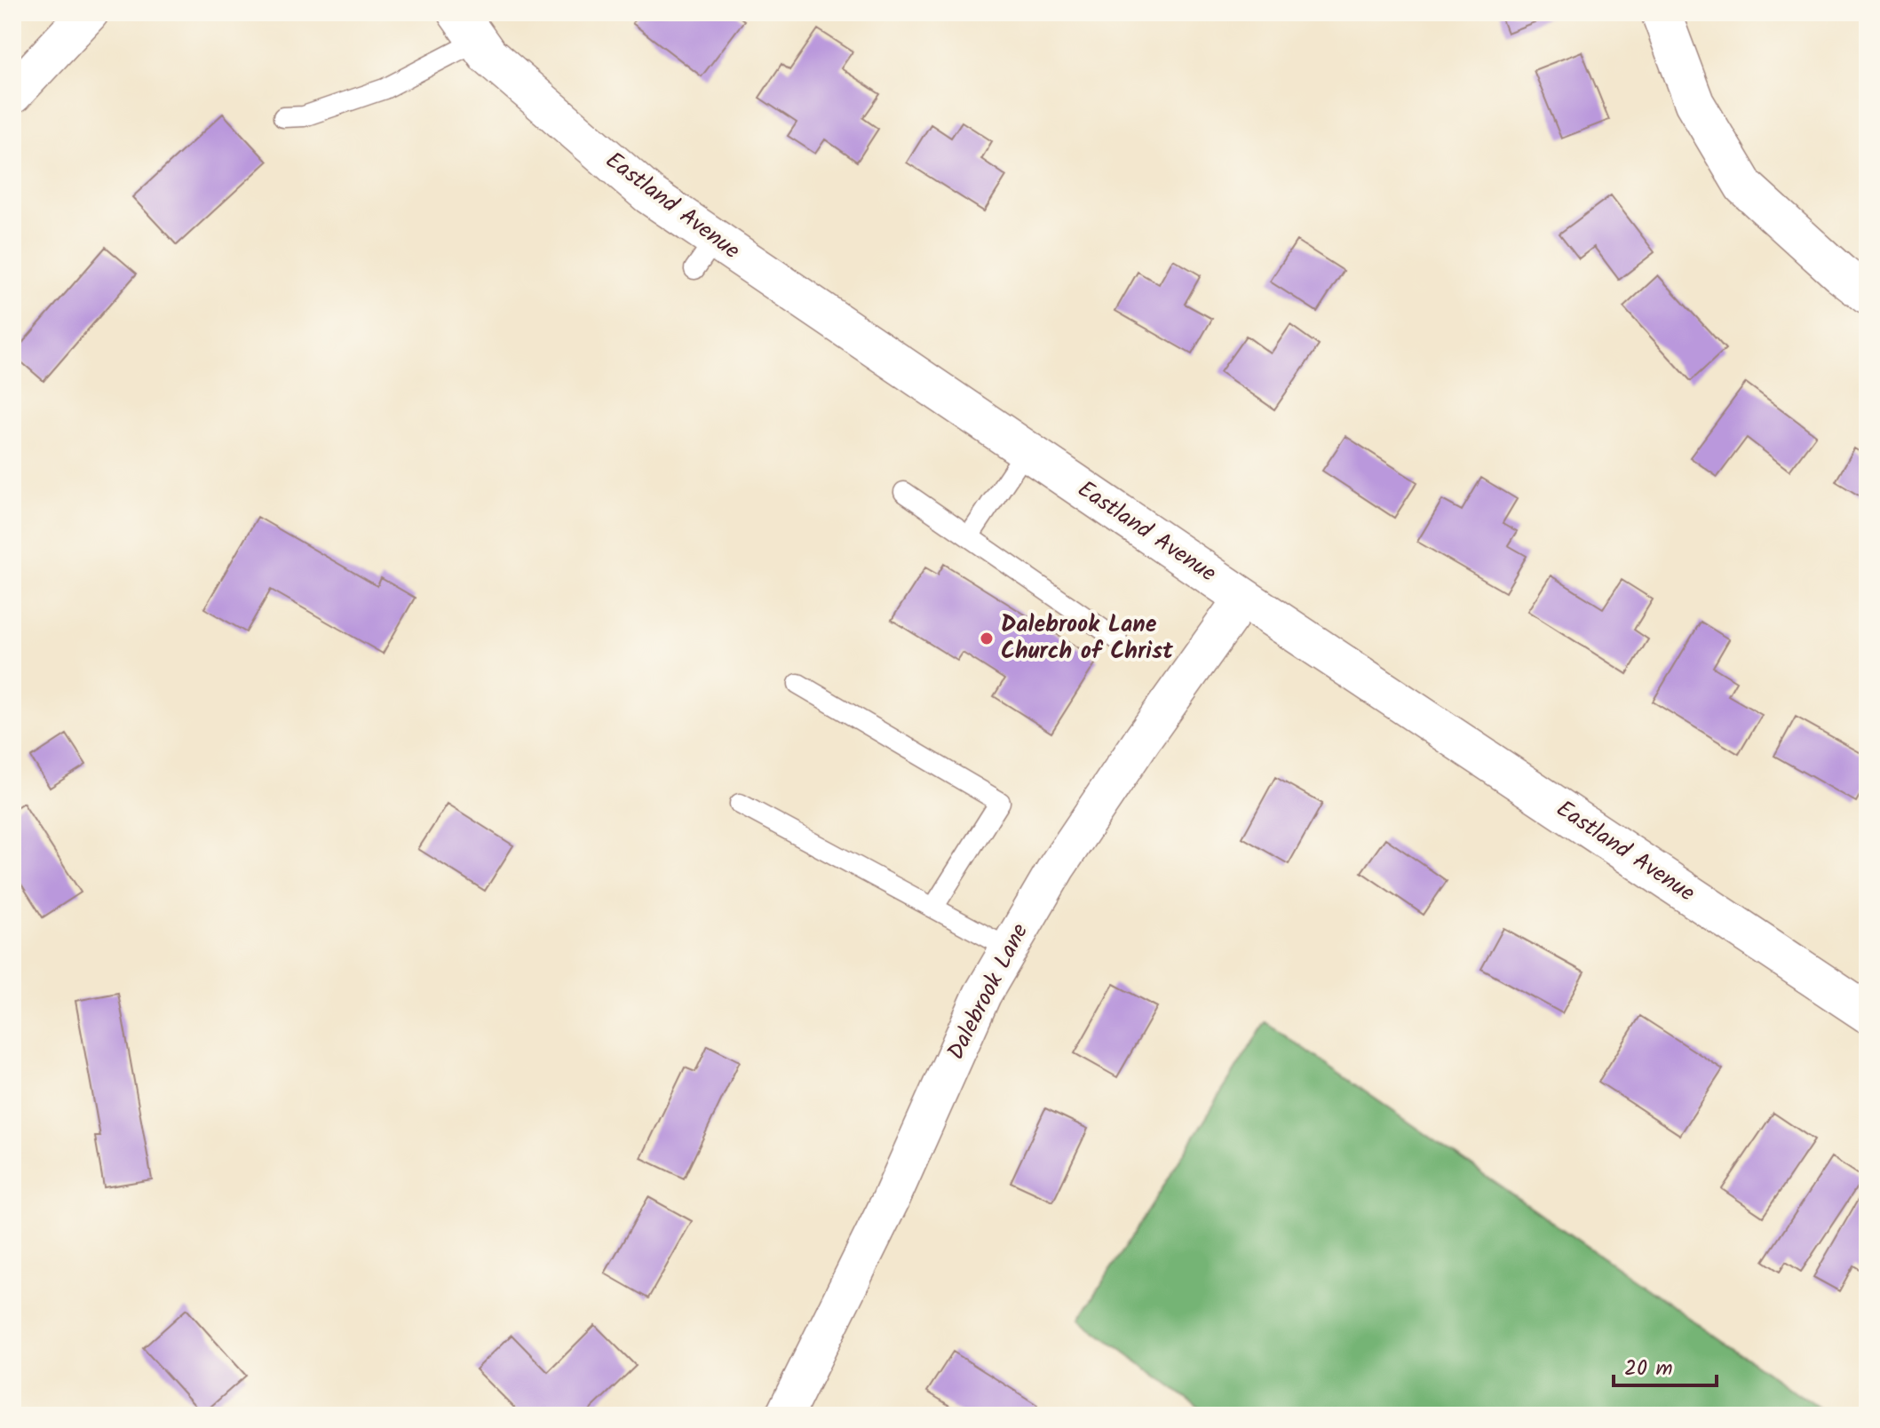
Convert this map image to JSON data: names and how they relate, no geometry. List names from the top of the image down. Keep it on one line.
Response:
{"streets":{"street":["Eastland Avenue","Dalebrook Lane"]},"crossings":[["Eastland Avenue","Dalebrook Lane"]],"places":["Dalebrook Lane Church of Christ"],"scale_bar":"20 m"}
